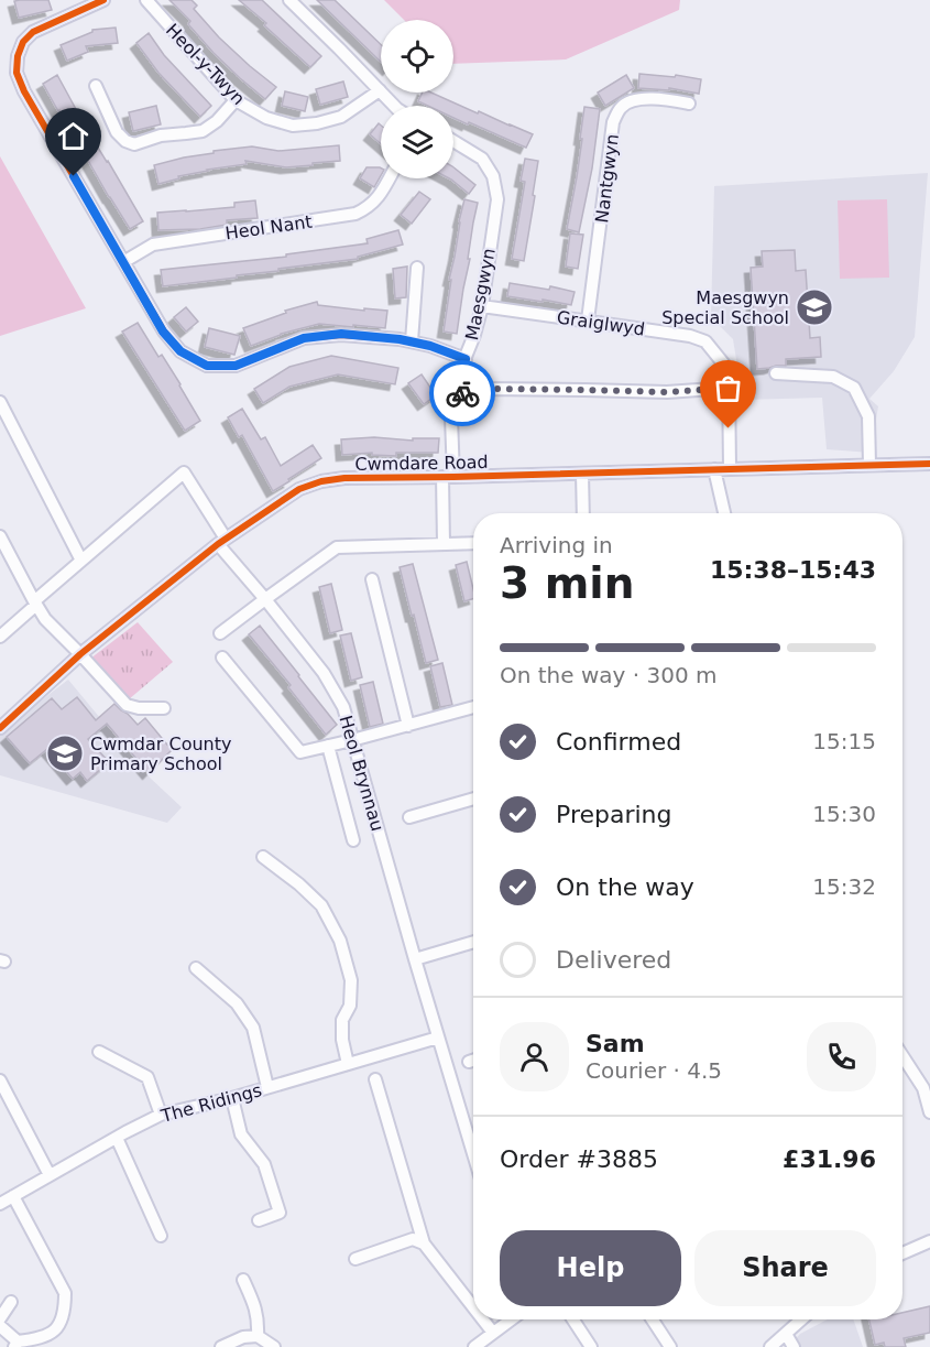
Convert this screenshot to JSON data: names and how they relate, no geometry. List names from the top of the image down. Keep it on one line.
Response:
{"streets":{"street":["Heol-y-Twyn","Nantgwyn","Heol Nant","Maesgwyn","Graiglwyd","Cwmdare Road","Heol Brynnau","The Ridings"]},"crossings":[["Nantgwyn","Graiglwyd"],["Maesgwyn","Graiglwyd"],["Maesgwyn","Cwmdare Road"],["Graiglwyd","Cwmdare Road"],["Cwmdare Road","Heol Brynnau"],["Heol Brynnau","The Ridings"]],"places":{"school or university":["Maesgwyn Special School","Cwmdar County Primary School"]},"page":{"heading":["3 min","Arriving in","15:38–15:43"],"panel":["Sam","Courier · 4.5","Order #3885","£31.96"],"bar":"On the way · 300 m","list":[["Confirmed","15:15"],["Preparing","15:30"],["On the way","15:32"],"Delivered"],"buttons":["Help","Share"]}}
